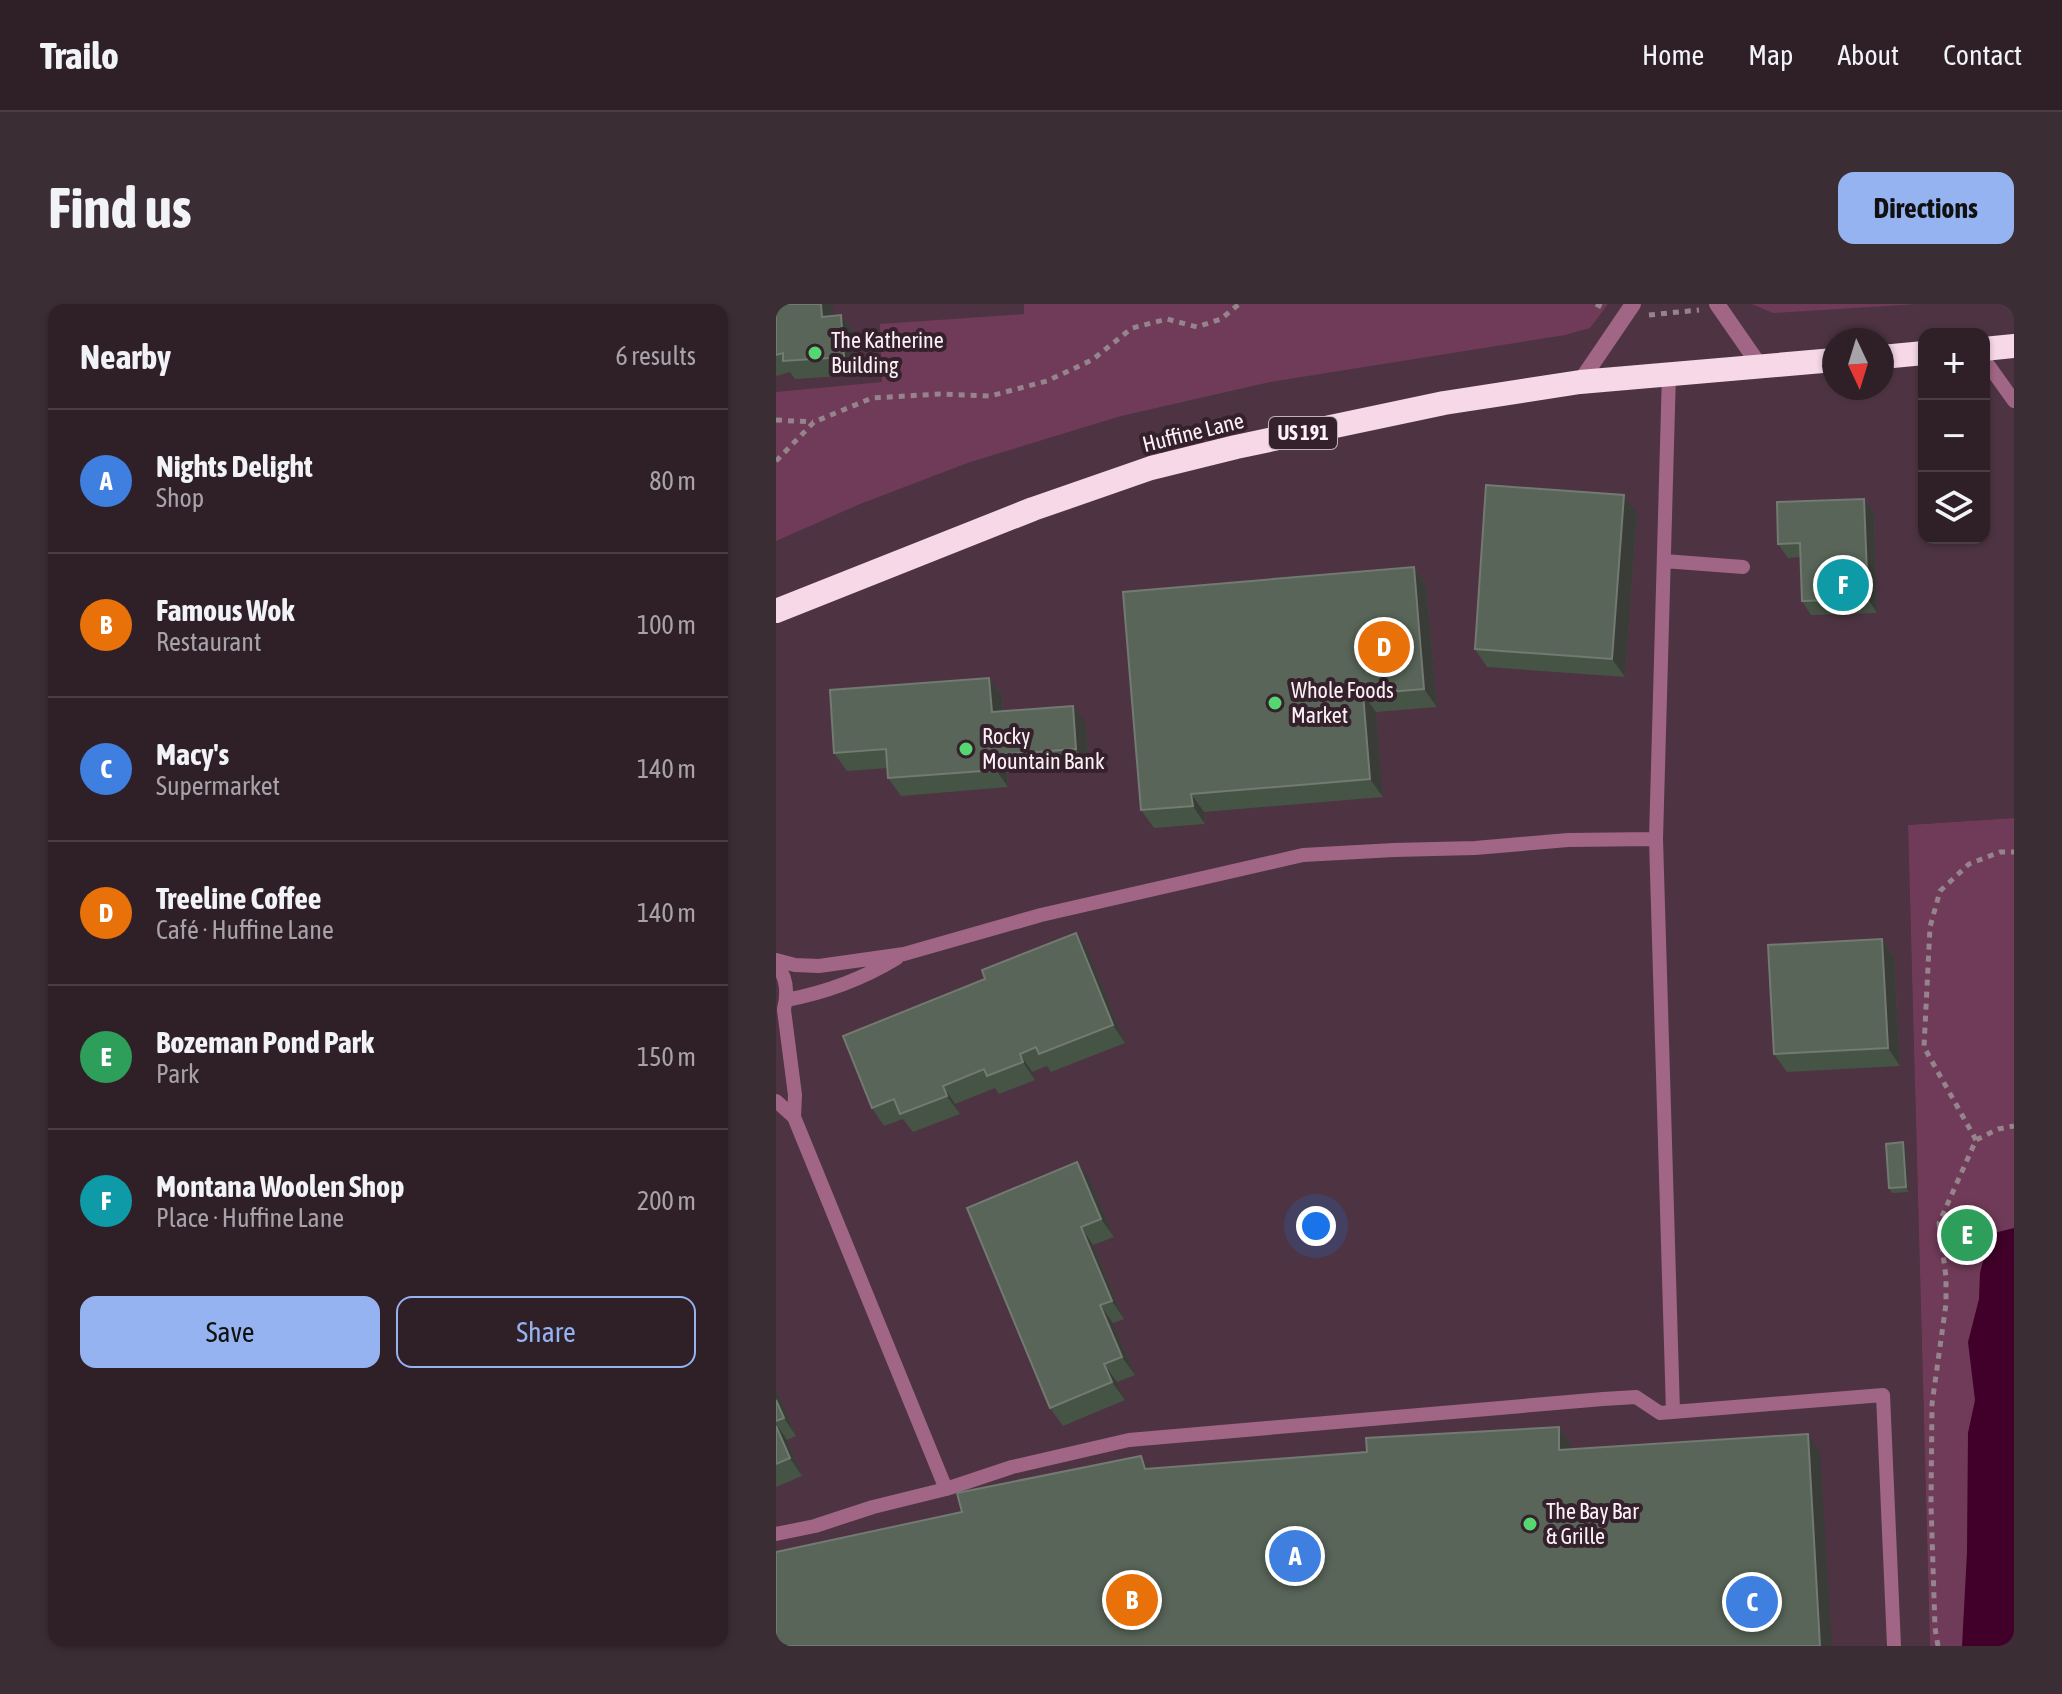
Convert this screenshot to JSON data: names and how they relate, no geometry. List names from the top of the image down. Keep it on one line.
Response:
{"streets":{"highway":["Huffine Lane","US 191"]},"places":["The Katherine Building","Whole Foods Market","Rocky Mountain Bank","The Bay Bar & Grille"],"north":"bottom","page":{"header":"Trailo","nav":["Home","Map","About","Contact"],"buttons":["Directions",["Save","Share"]],"title":"Find us","heading":["Nearby","6 results"],"map_buttons":["+","−"],"list":[{"mark":"A","name":"Nights Delight","note":"Shop","value":"80 m"},{"mark":"B","name":"Famous Wok","note":"Restaurant","value":"100 m"},{"mark":"C","name":"Macy's","note":"Supermarket","value":"140 m"},{"mark":"D","name":"Treeline Coffee","note":"Café · Huffine Lane","value":"140 m"},{"mark":"E","name":"Bozeman Pond Park","note":"Park","value":"150 m"},{"mark":"F","name":"Montana Woolen Shop","note":"Place · Huffine Lane","value":"200 m"}],"pins":["F","D","E","A","B","C"]}}
